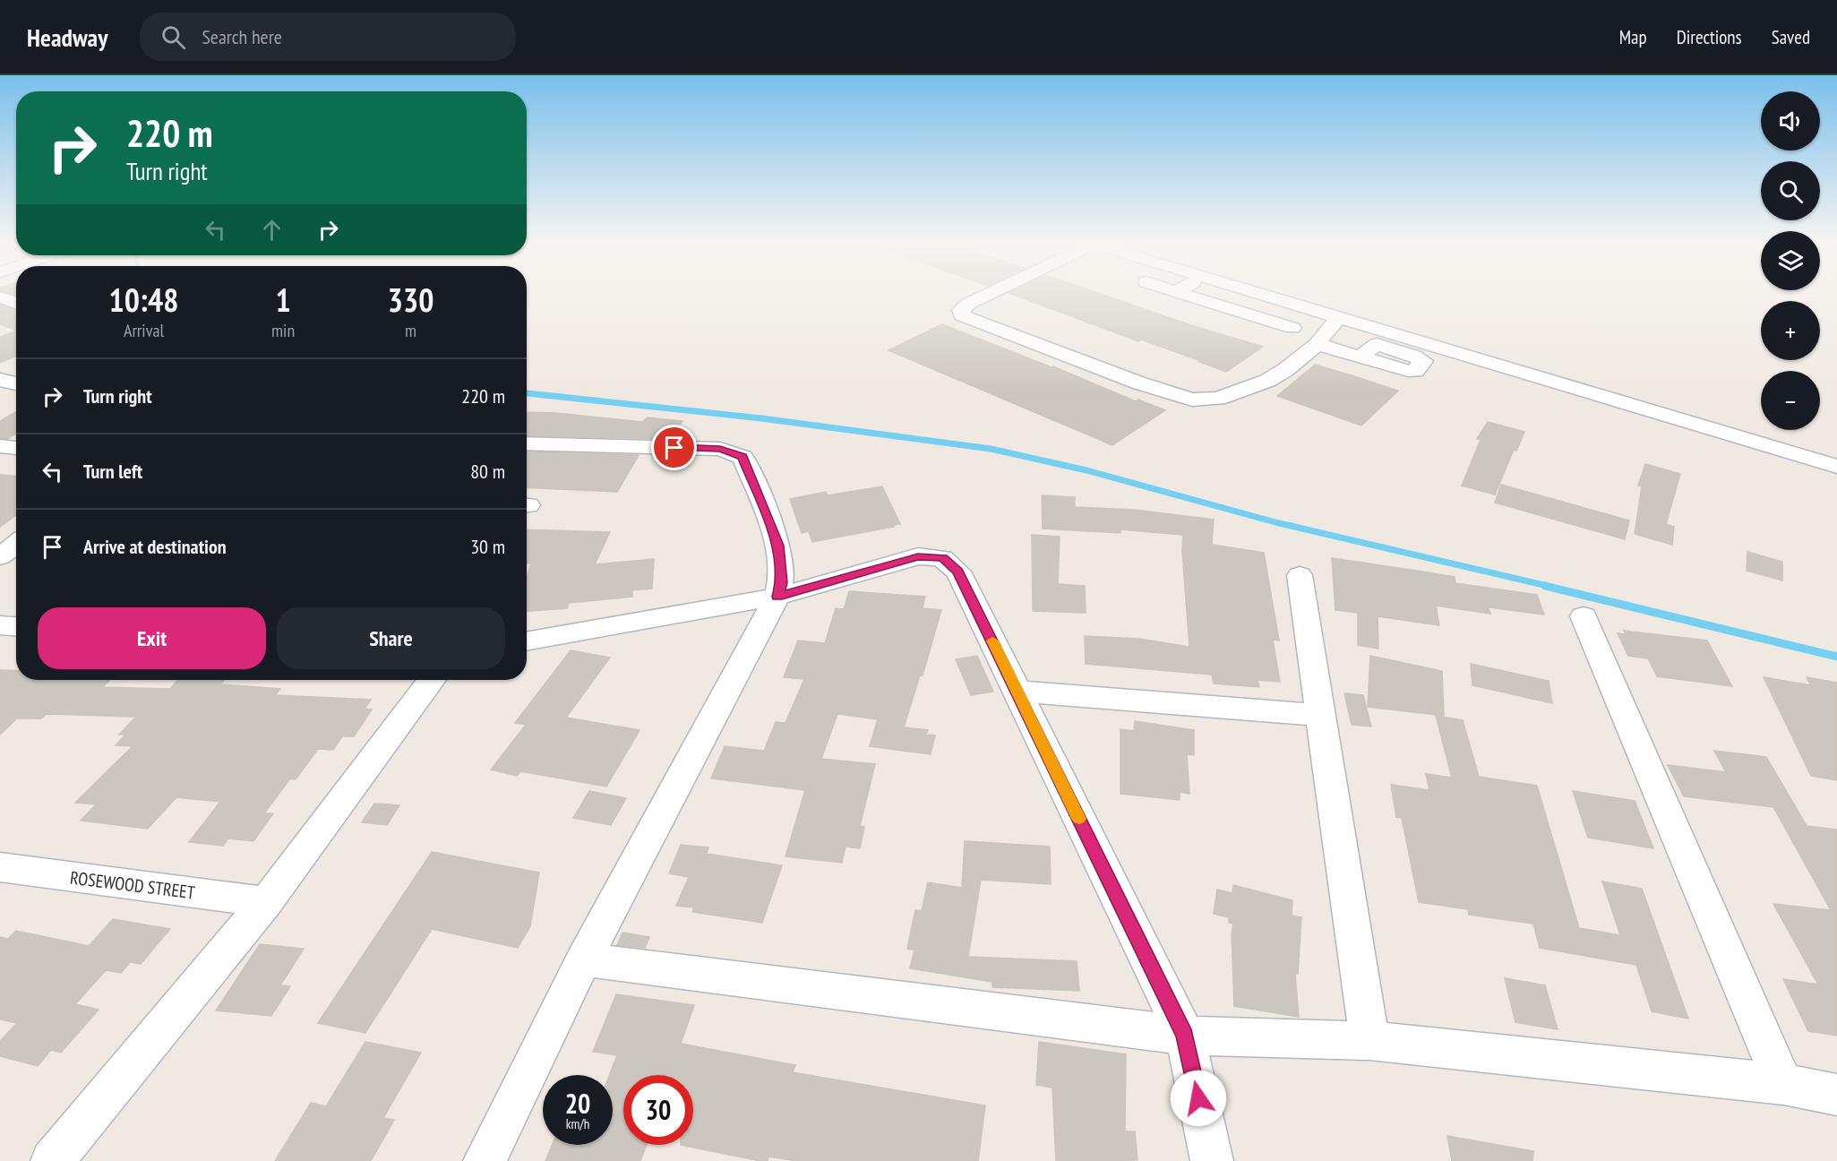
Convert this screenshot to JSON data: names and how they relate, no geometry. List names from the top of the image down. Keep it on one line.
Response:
{"streets":{"street":["ROSEWOOD STREET"]},"page":{"header":"Headway","search":"Search here","nav":["Map","Directions","Saved"],"map_buttons":["+","−"],"turn":["220 m","Turn right"],"eta":["10:48","Arrival","1","min","330","m"],"list":[{"name":"Turn right","value":"220 m"},{"name":"Turn left","value":"80 m"},{"name":"Arrive at destination","value":"30 m"}],"buttons":["Exit","Share"],"speed":"20 km/h","limit":"30"}}
